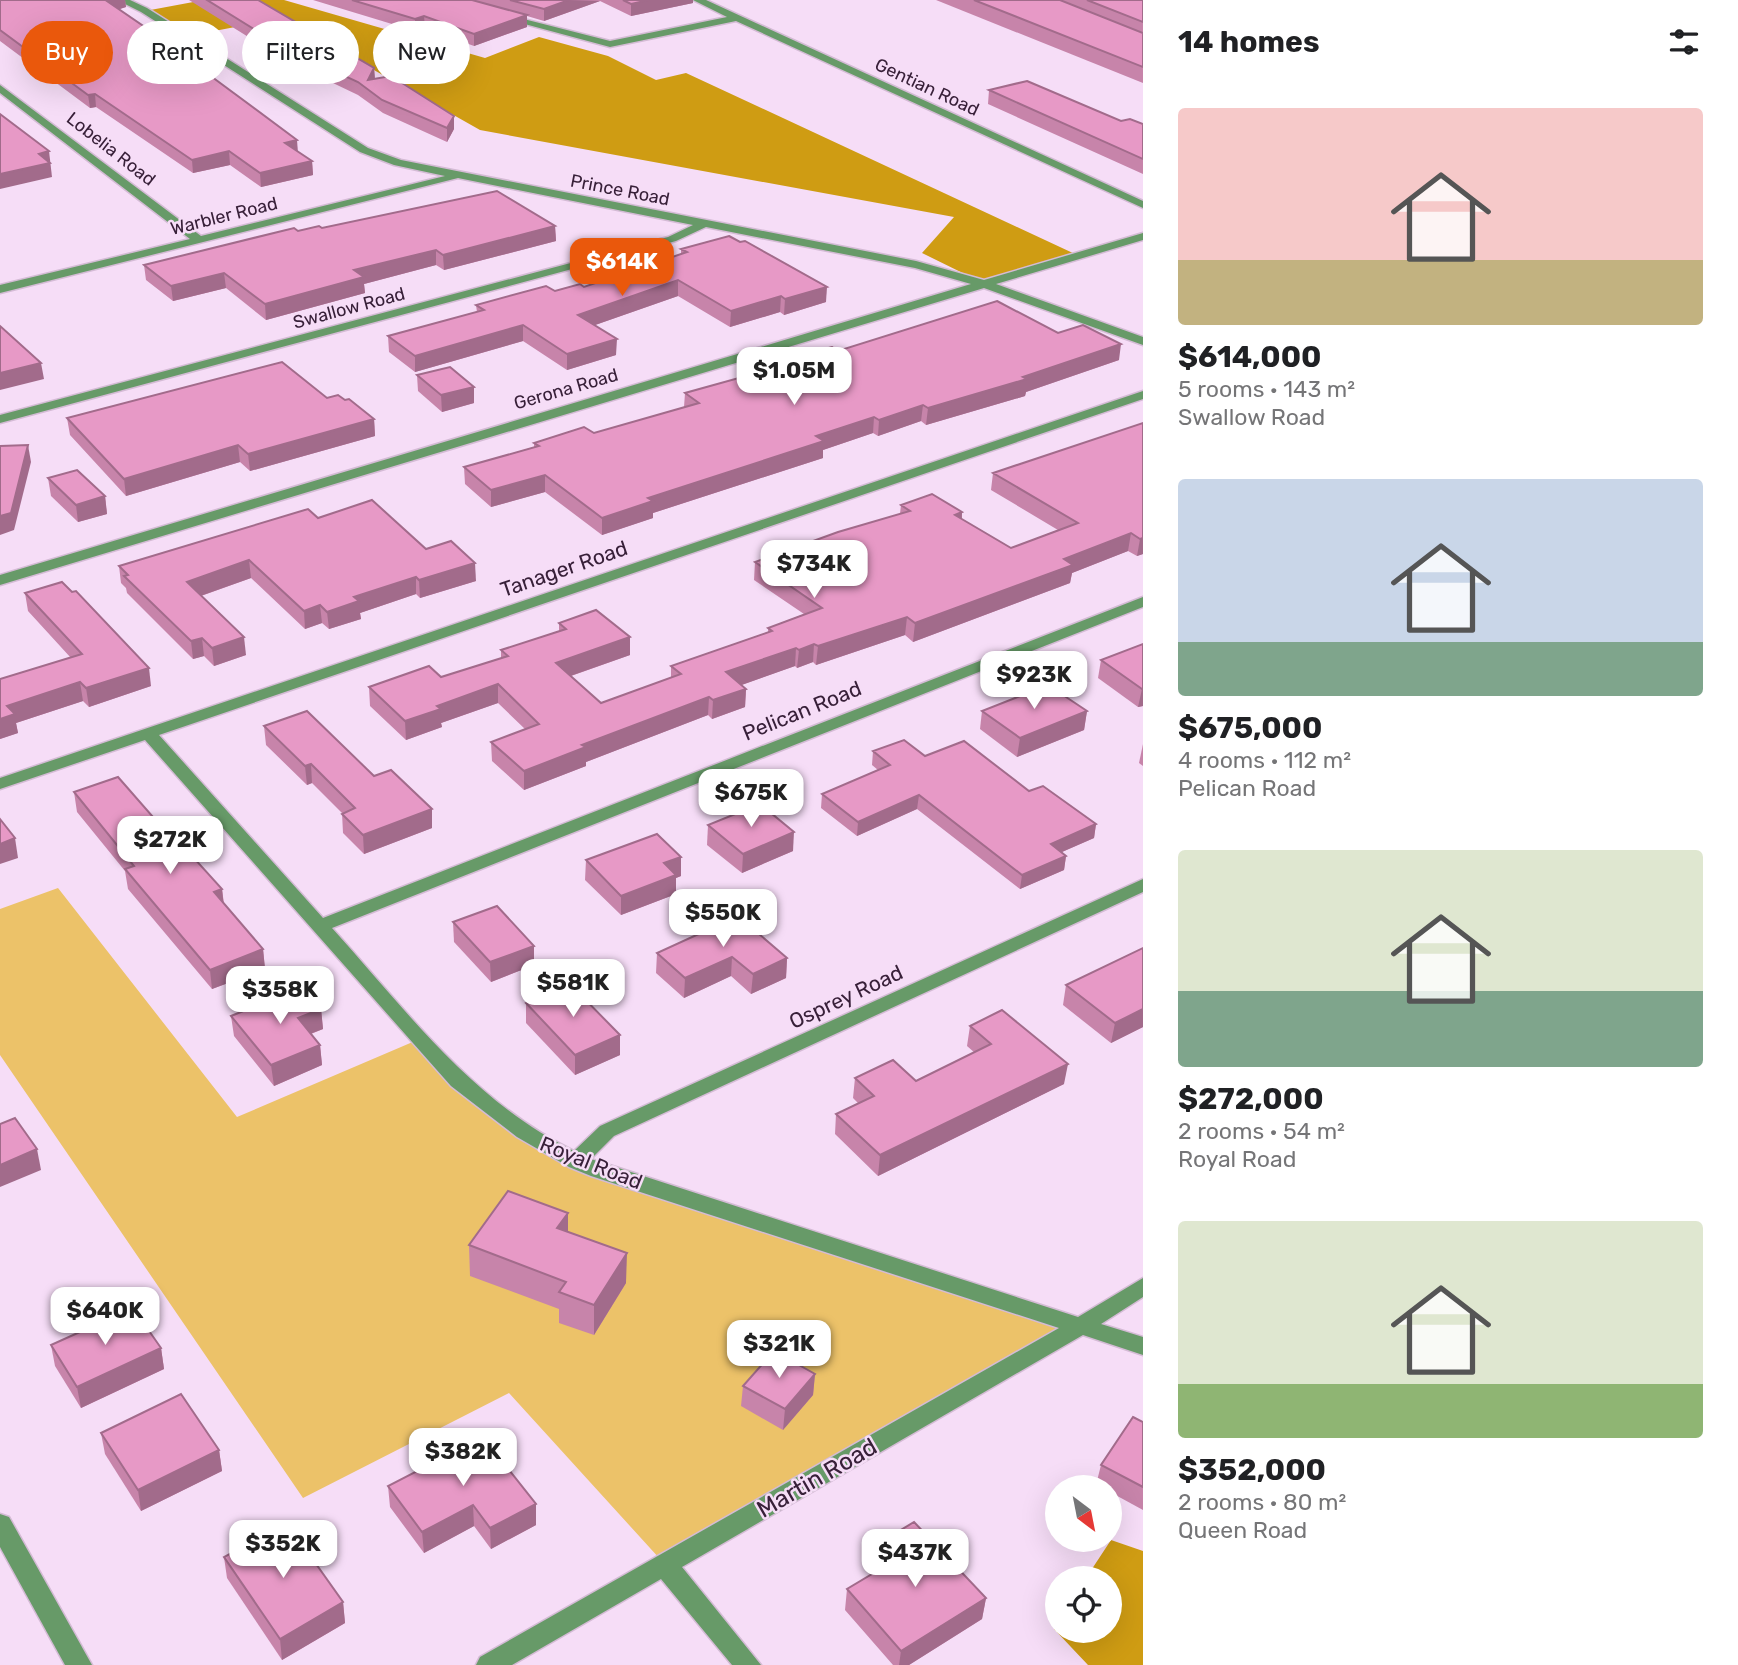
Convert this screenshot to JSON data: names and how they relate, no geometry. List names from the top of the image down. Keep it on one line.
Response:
{"streets":{"street":["Gentian Road","Lobelia Road","Prince Road","Warbler Road","Swallow Road","Gerona Road","Tanager Road","Pelican Road","Osprey Road","Royal Road","Martin Road"]},"crossings":[["Lobelia Road","Warbler Road"],["Prince Road","Warbler Road"],["Prince Road","Swallow Road"],["Prince Road","Gerona Road"],["Tanager Road","Royal Road"],["Pelican Road","Royal Road"],["Osprey Road","Royal Road"],["Royal Road","Martin Road"]],"north":"bottom right","page":{"heading":"14 homes","chip":["Buy","Rent","Filters","New"],"list":[{"name":"$614,000","note":"5 rooms · 143 m² · Swallow Road"},{"name":"$675,000","note":"4 rooms · 112 m² · Pelican Road"},{"name":"$272,000","note":"2 rooms · 54 m² · Royal Road"},{"name":"$352,000","note":"2 rooms · 80 m² · Queen Road"}],"price":["$614K","$1.05M","$734K","$923K","$675K","$272K","$550K","$581K","$358K","$640K","$321K","$382K","$352K","$437K"]}}
